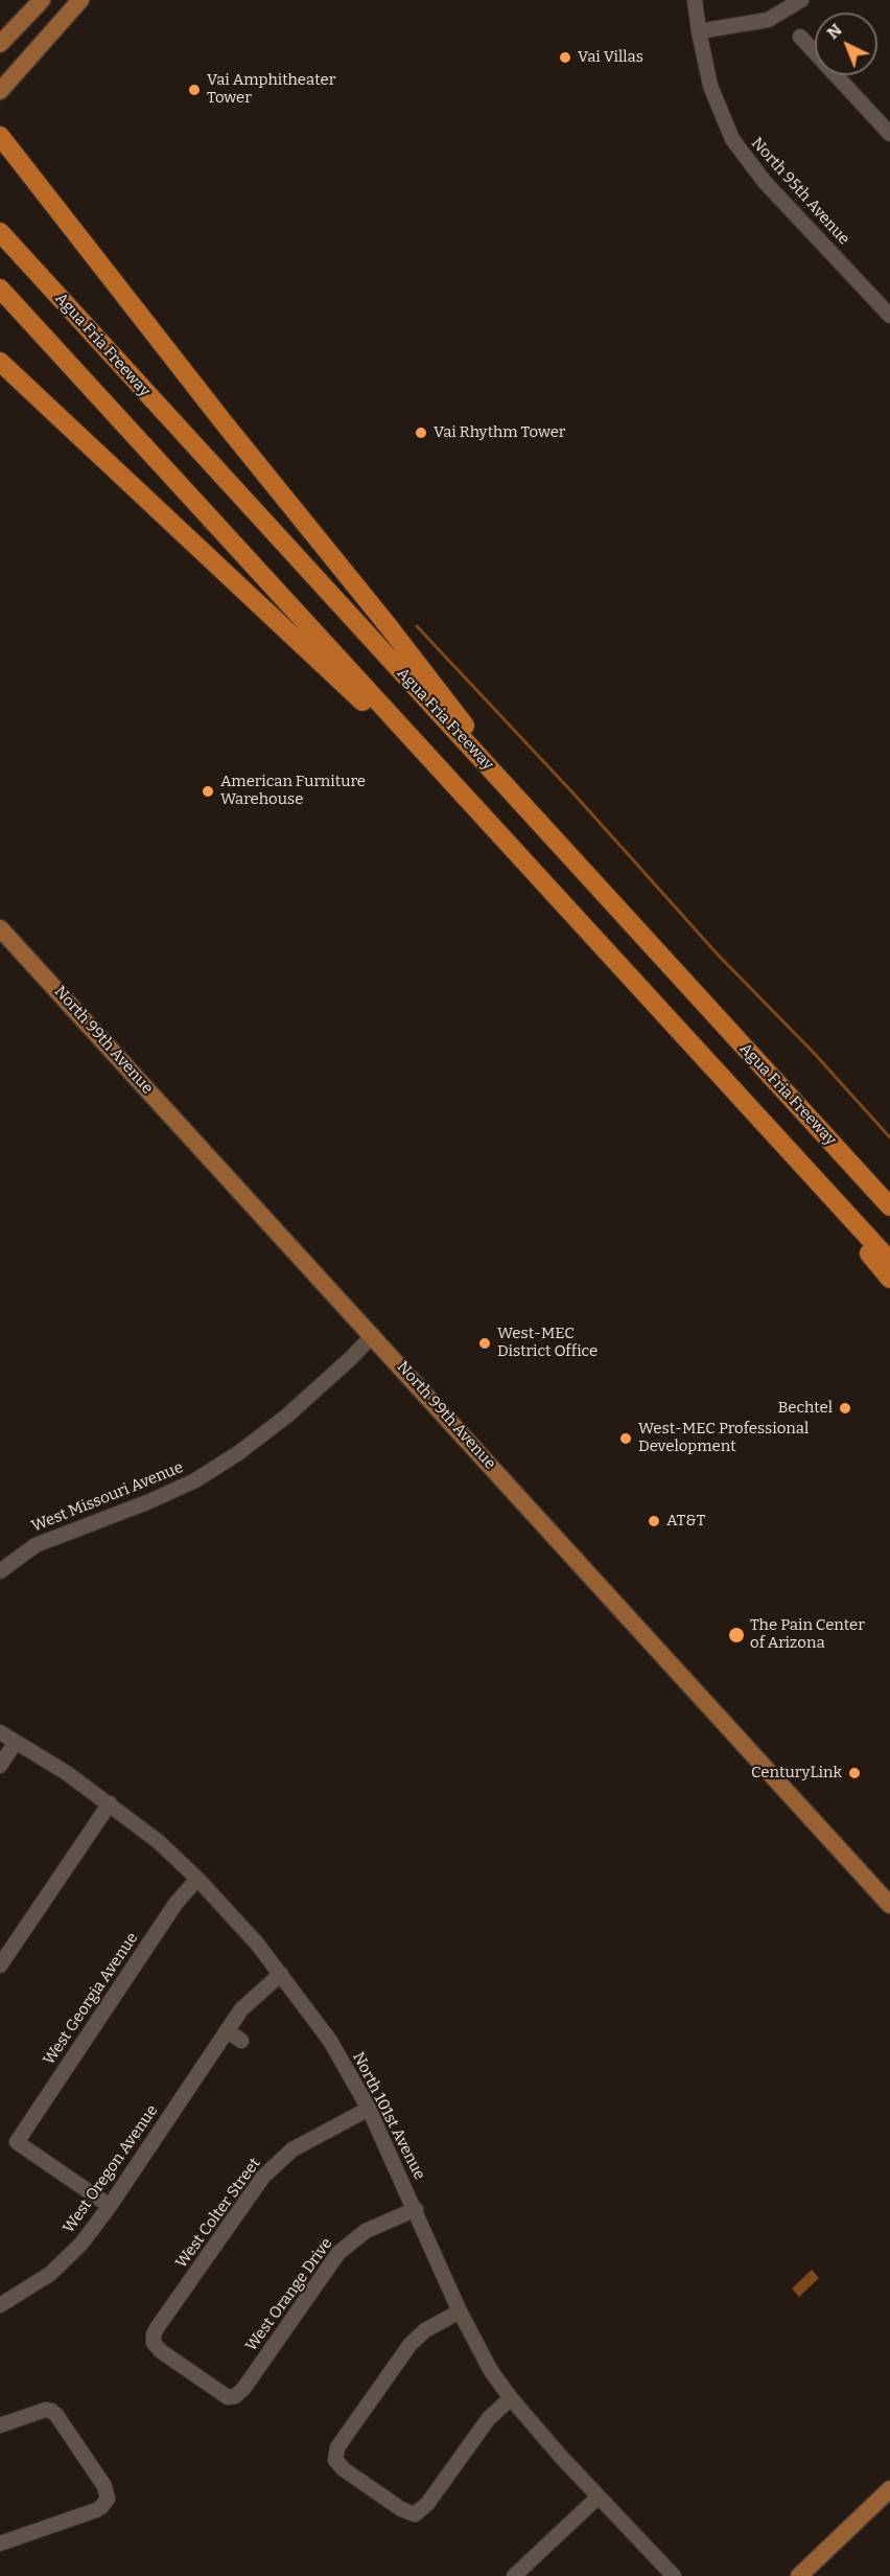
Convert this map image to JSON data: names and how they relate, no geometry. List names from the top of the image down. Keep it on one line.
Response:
{"streets":{"highway":["Agua Fria Freeway"],"main road":["North 99th Avenue"],"street":["North 95th Avenue","West Missouri Avenue","West Georgia Avenue","North 101st Avenue","West Oregon Avenue","West Colter Street","West Orange Drive"]},"crossings":[["North 99th Avenue","West Missouri Avenue"],["West Georgia Avenue","North 101st Avenue"],["West Georgia Avenue","West Oregon Avenue"],["North 101st Avenue","West Oregon Avenue"],["North 101st Avenue","West Colter Street"],["North 101st Avenue","West Orange Drive"],["West Colter Street","West Orange Drive"]],"places":["Vai Villas","Vai Amphitheater Tower","Vai Rhythm Tower","American Furniture Warehouse","West-MEC District Office","Bechtel","West-MEC Professional Development","AT&T","The Pain Center of Arizona","CenturyLink"],"north":"top left"}
